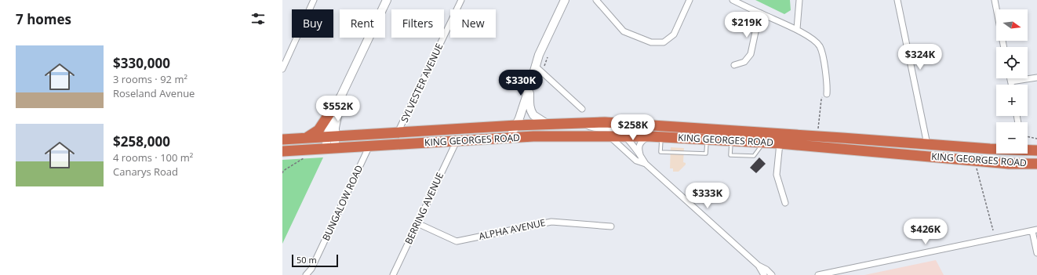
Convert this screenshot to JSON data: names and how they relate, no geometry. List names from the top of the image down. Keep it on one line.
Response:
{"streets":{"highway":["KING GEORGES ROAD"],"street":["SYLVESTER AVENUE","BUNGALOW ROAD","BERRING AVENUE","ALPHA AVENUE"]},"crossings":[["SYLVESTER AVENUE","KING GEORGES ROAD"],["KING GEORGES ROAD","BUNGALOW ROAD"],["KING GEORGES ROAD","BERRING AVENUE"],["BERRING AVENUE","ALPHA AVENUE"]],"scale_bar":"50 m","north":"right","page":{"heading":"7 homes","map_buttons":["+","−"],"chip":["Buy","Rent","Filters","New"],"price":["$219K","$324K","$330K","$552K","$258K","$333K","$426K"],"list":[{"name":"$330,000","note":"3 rooms · 92 m² · Roseland Avenue"},{"name":"$258,000","note":"4 rooms · 100 m² · Canarys Road"}],"scale":"50 m"}}
